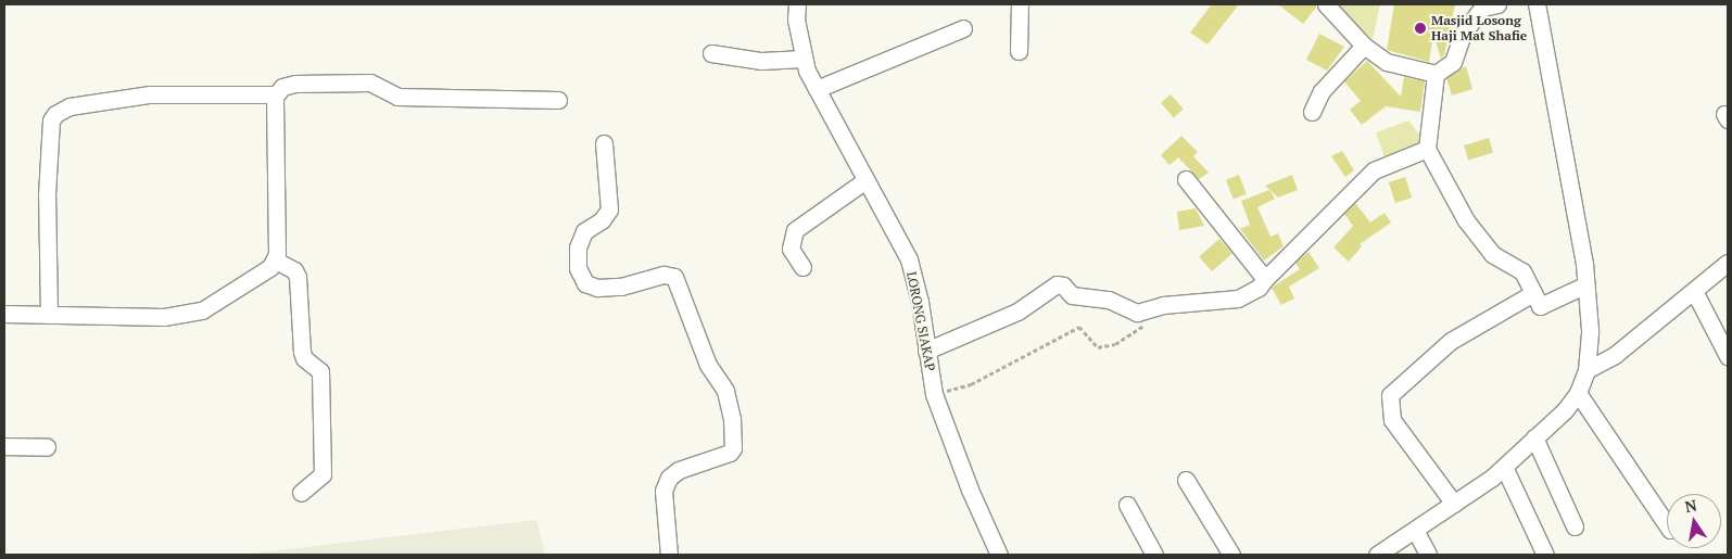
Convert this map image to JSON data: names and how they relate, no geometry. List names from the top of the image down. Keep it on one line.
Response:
{"streets":{"street":["LORONG SIAKAP"]},"places":["Masjid Losong Haji Mat Shafie"],"north":"top"}
